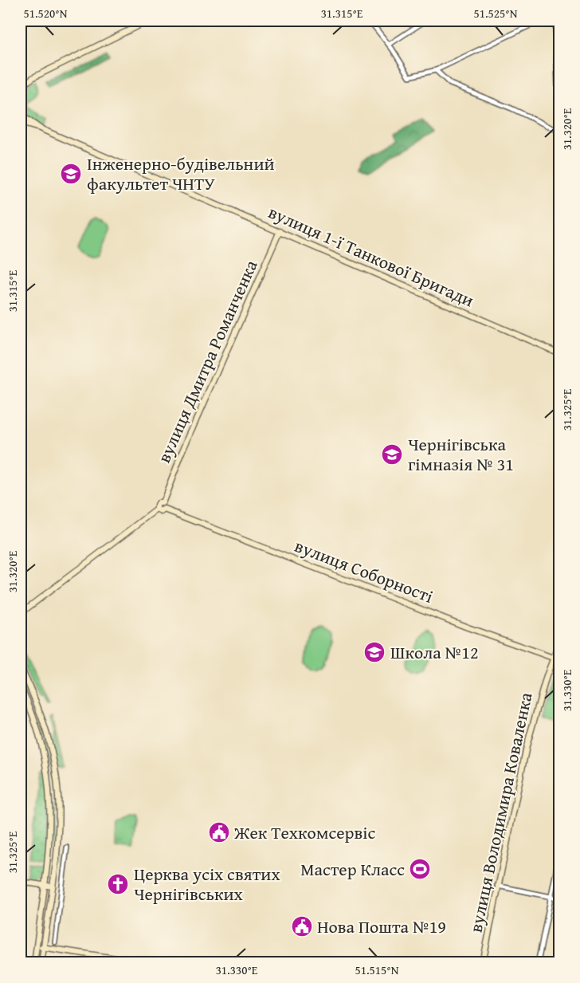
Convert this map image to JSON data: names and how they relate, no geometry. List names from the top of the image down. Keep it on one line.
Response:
{"streets":{"street":["вулиця 1-ї Танкової Бригади","вулиця Дмитра Романченка","вулиця Соборності","вулиця Володимира Коваленка"]},"crossings":[["вулиця 1-ї Танкової Бригади","вулиця Дмитра Романченка"],["вулиця Дмитра Романченка","вулиця Соборності"],["вулиця Соборності","вулиця Володимира Коваленка"]],"places":{"school or university":["Інженерно-будівельний факультет ЧНТУ","Чернігівська гімназія № 31","Школа №12"],"public building":["Жек Техкомсервіс","Нова Пошта №19"],"sports":["Мастер Класс"],"church":["Церква усіх святих Чернігівських"]},"coordinates":["51.520°N","31.315°E","51.525°N","31.320°E","31.325°E","31.330°E","51.515°N"]}
